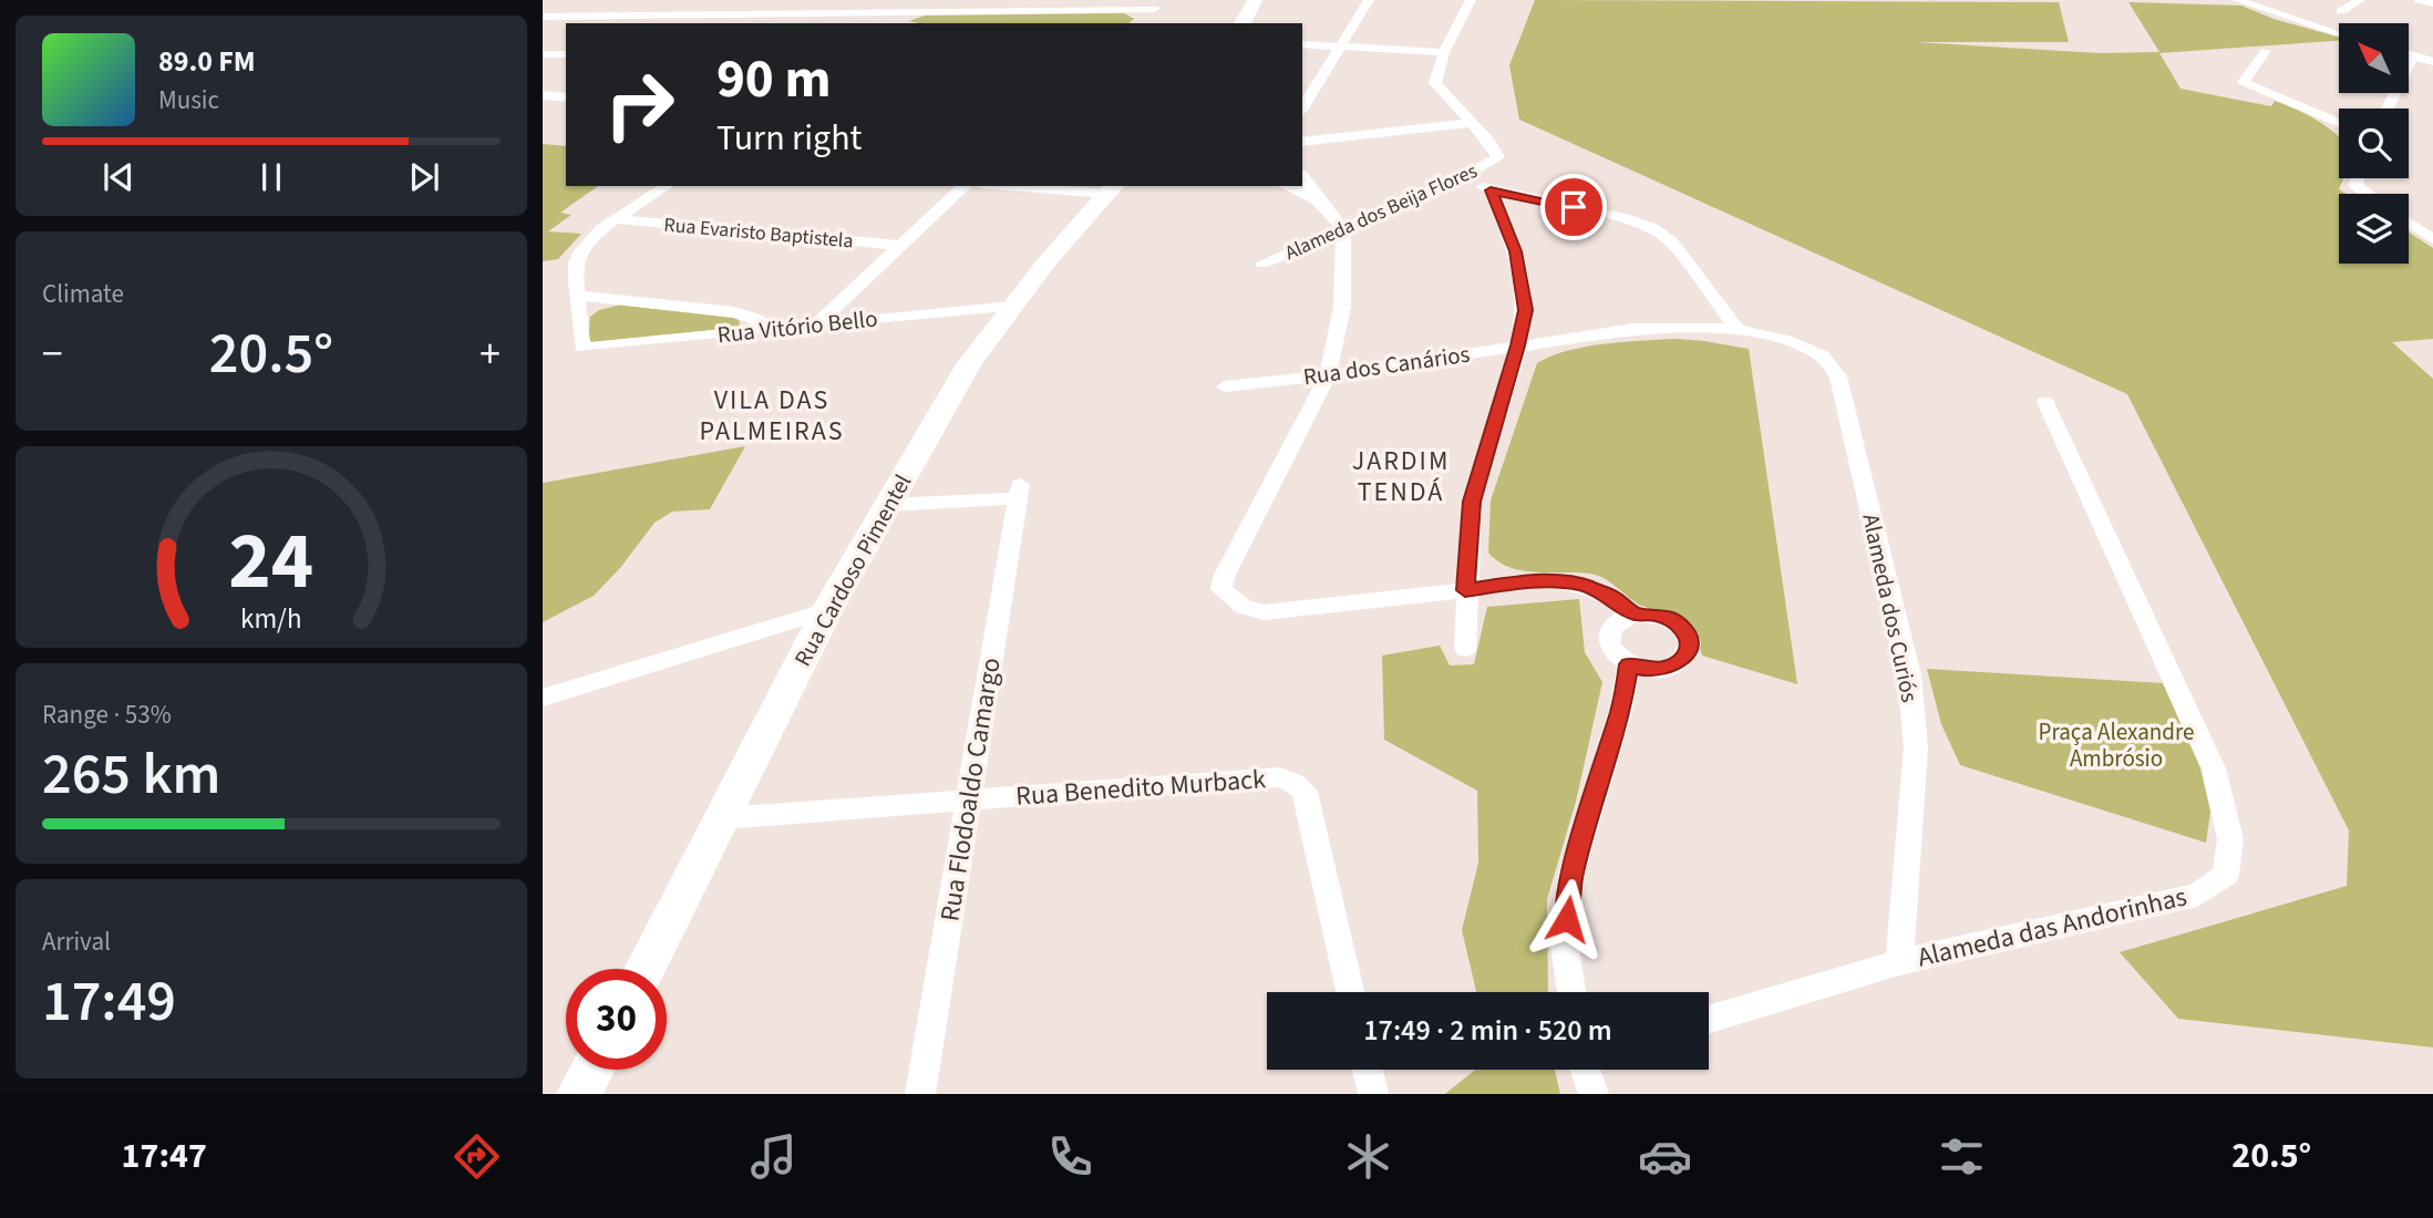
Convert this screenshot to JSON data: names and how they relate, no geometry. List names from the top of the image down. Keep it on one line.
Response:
{"streets":{"street":["Alameda dos Beija Flores","Rua Evaristo Baptistela","Rua Vitório Bello","Rua dos Canários","Rua Cardoso Pimentel","Alameda dos Curiós","Rua Benedito Murback","Rua Flodoaldo Camargo","Alameda das Andorinhas"]},"crossings":[["Rua Vitório Bello","Rua Cardoso Pimentel"],["Rua dos Canários","Alameda dos Curiós"],["Rua Cardoso Pimentel","Rua Benedito Murback"],["Rua Cardoso Pimentel","Rua Flodoaldo Camargo"],["Alameda dos Curiós","Alameda das Andorinhas"],["Rua Benedito Murback","Rua Flodoaldo Camargo"]],"districts":["VILA DAS PALMEIRAS","JARDIM TENDÁ"],"parks":["Praça Alexandre Ambrósio"],"north":"top left","page":{"turn":["90 m","Turn right"],"song":["89.0 FM","Music"],"tile":["Climate",["Range · 53%","265 km"],["Arrival","17:49"]],"heat":["−","20.5°","+"],"limit":"30","trip":"17:49 · 2 min · 520 m","tabs":["17:47","20.5°"],"gauge":["24","km/h"]}}
